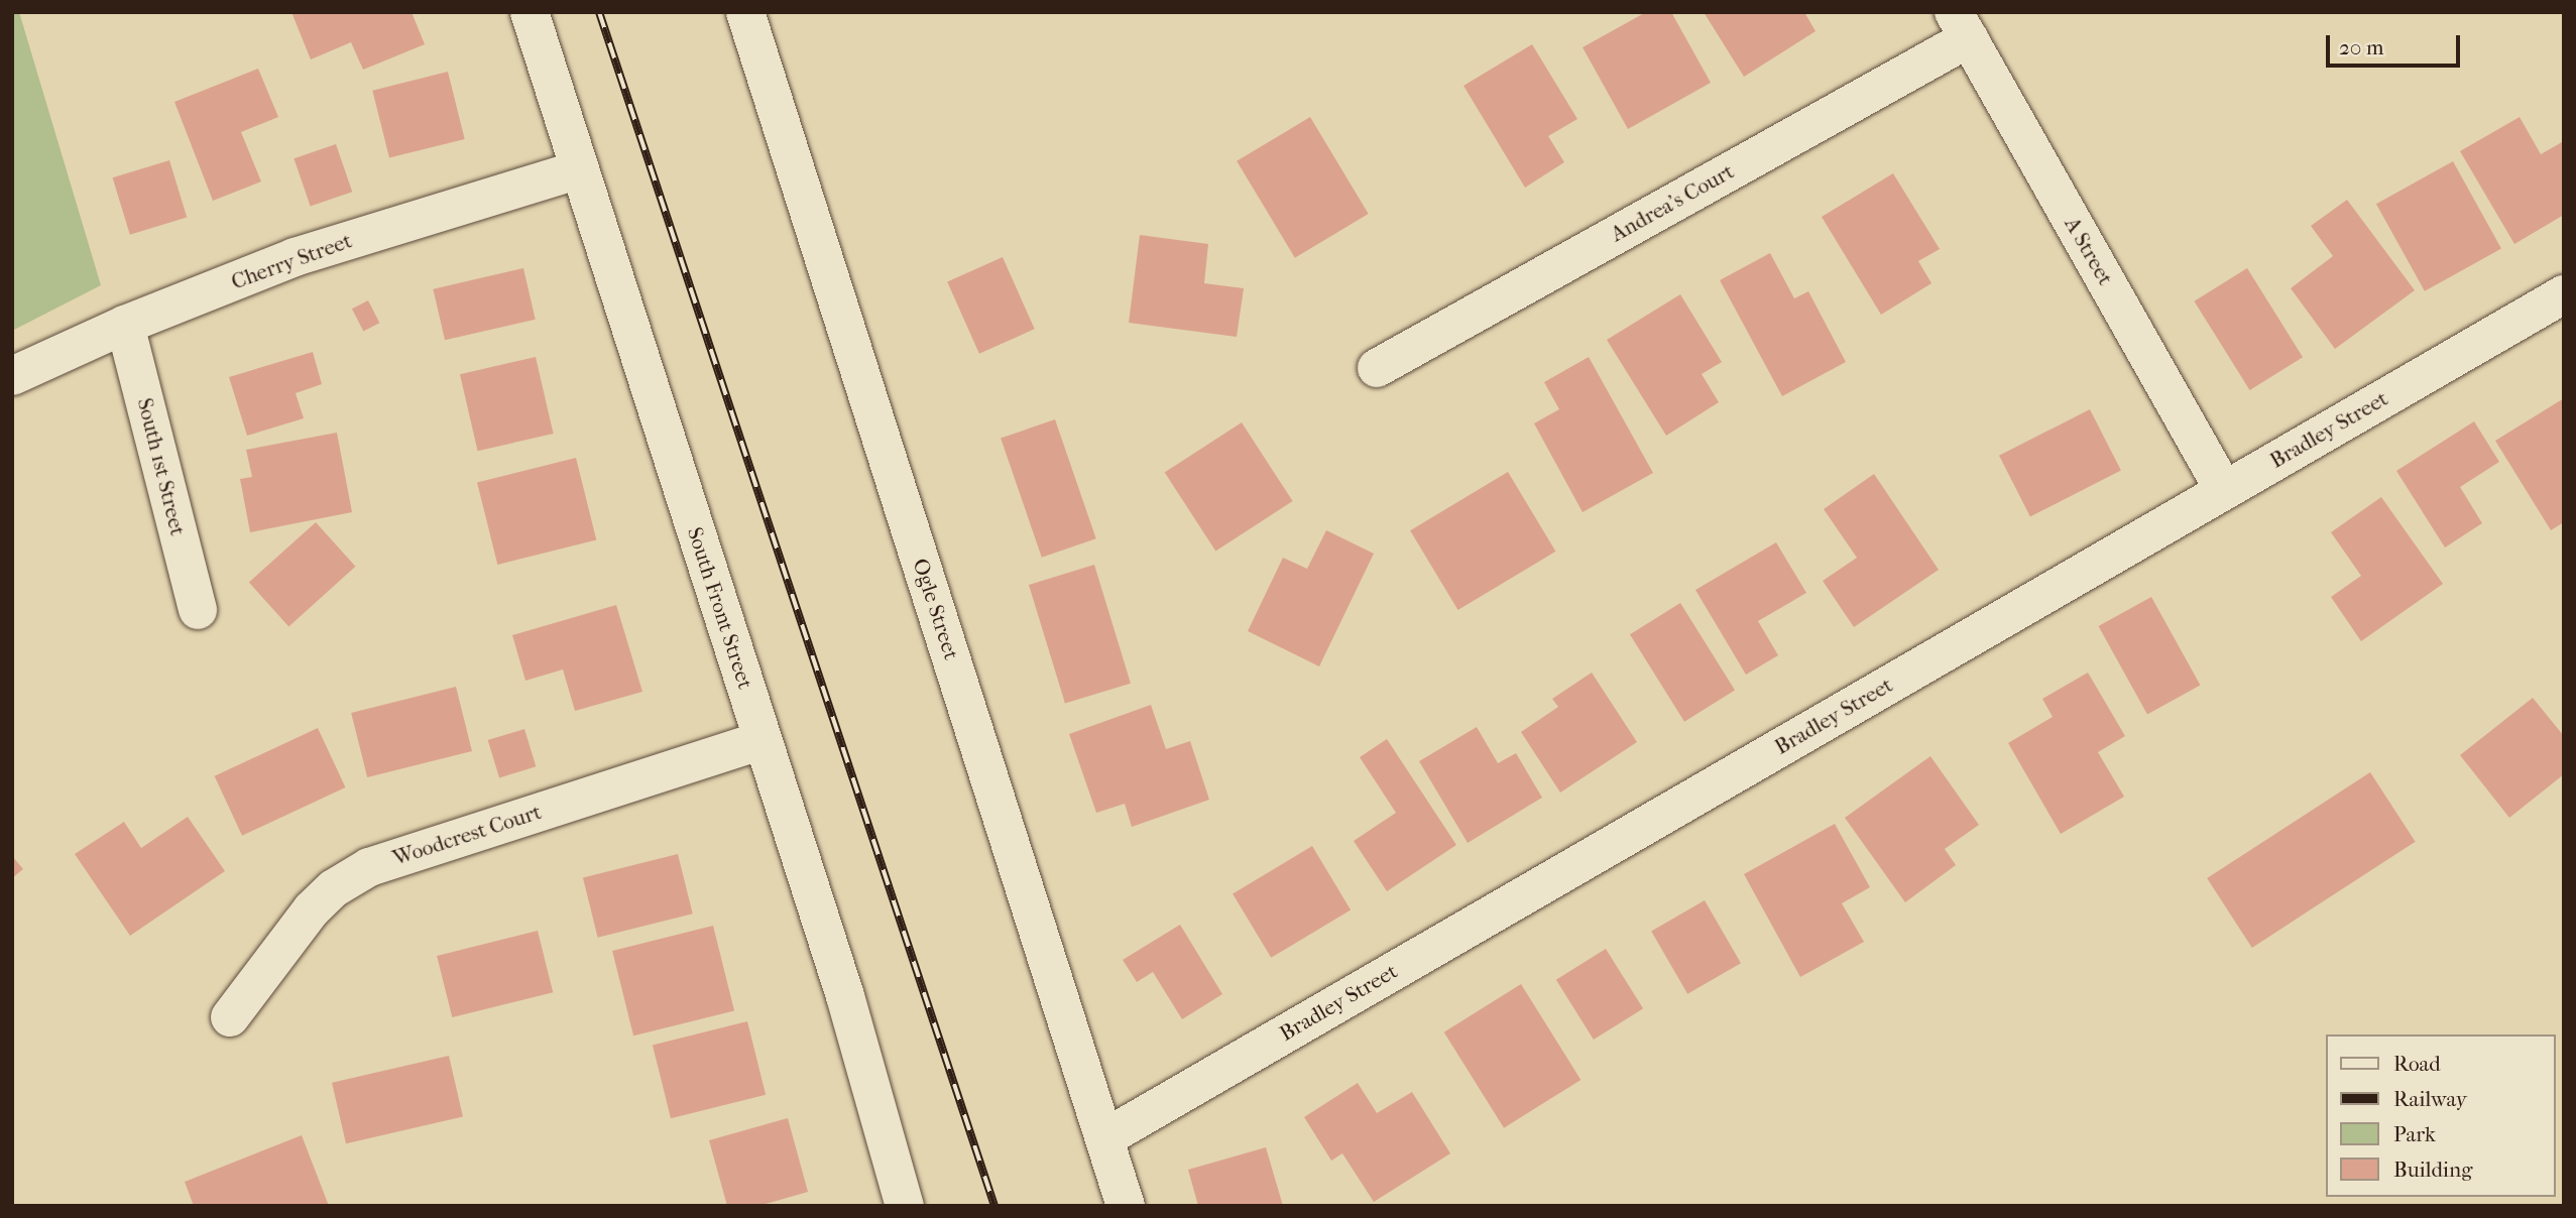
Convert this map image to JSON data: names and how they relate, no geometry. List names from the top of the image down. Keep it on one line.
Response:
{"streets":{"street":["Andrea's Court","A Street","Cherry Street","Bradley Street","South 1st Street","South Front Street","Ogle Street","Woodcrest Court"]},"crossings":[["Andrea's Court","A Street"],["A Street","Bradley Street"],["Cherry Street","South 1st Street"],["Cherry Street","South Front Street"],["Bradley Street","Ogle Street"],["South Front Street","Woodcrest Court"]],"legend":["Road","Railway","Park","Building"],"scale_bar":"20 m"}
